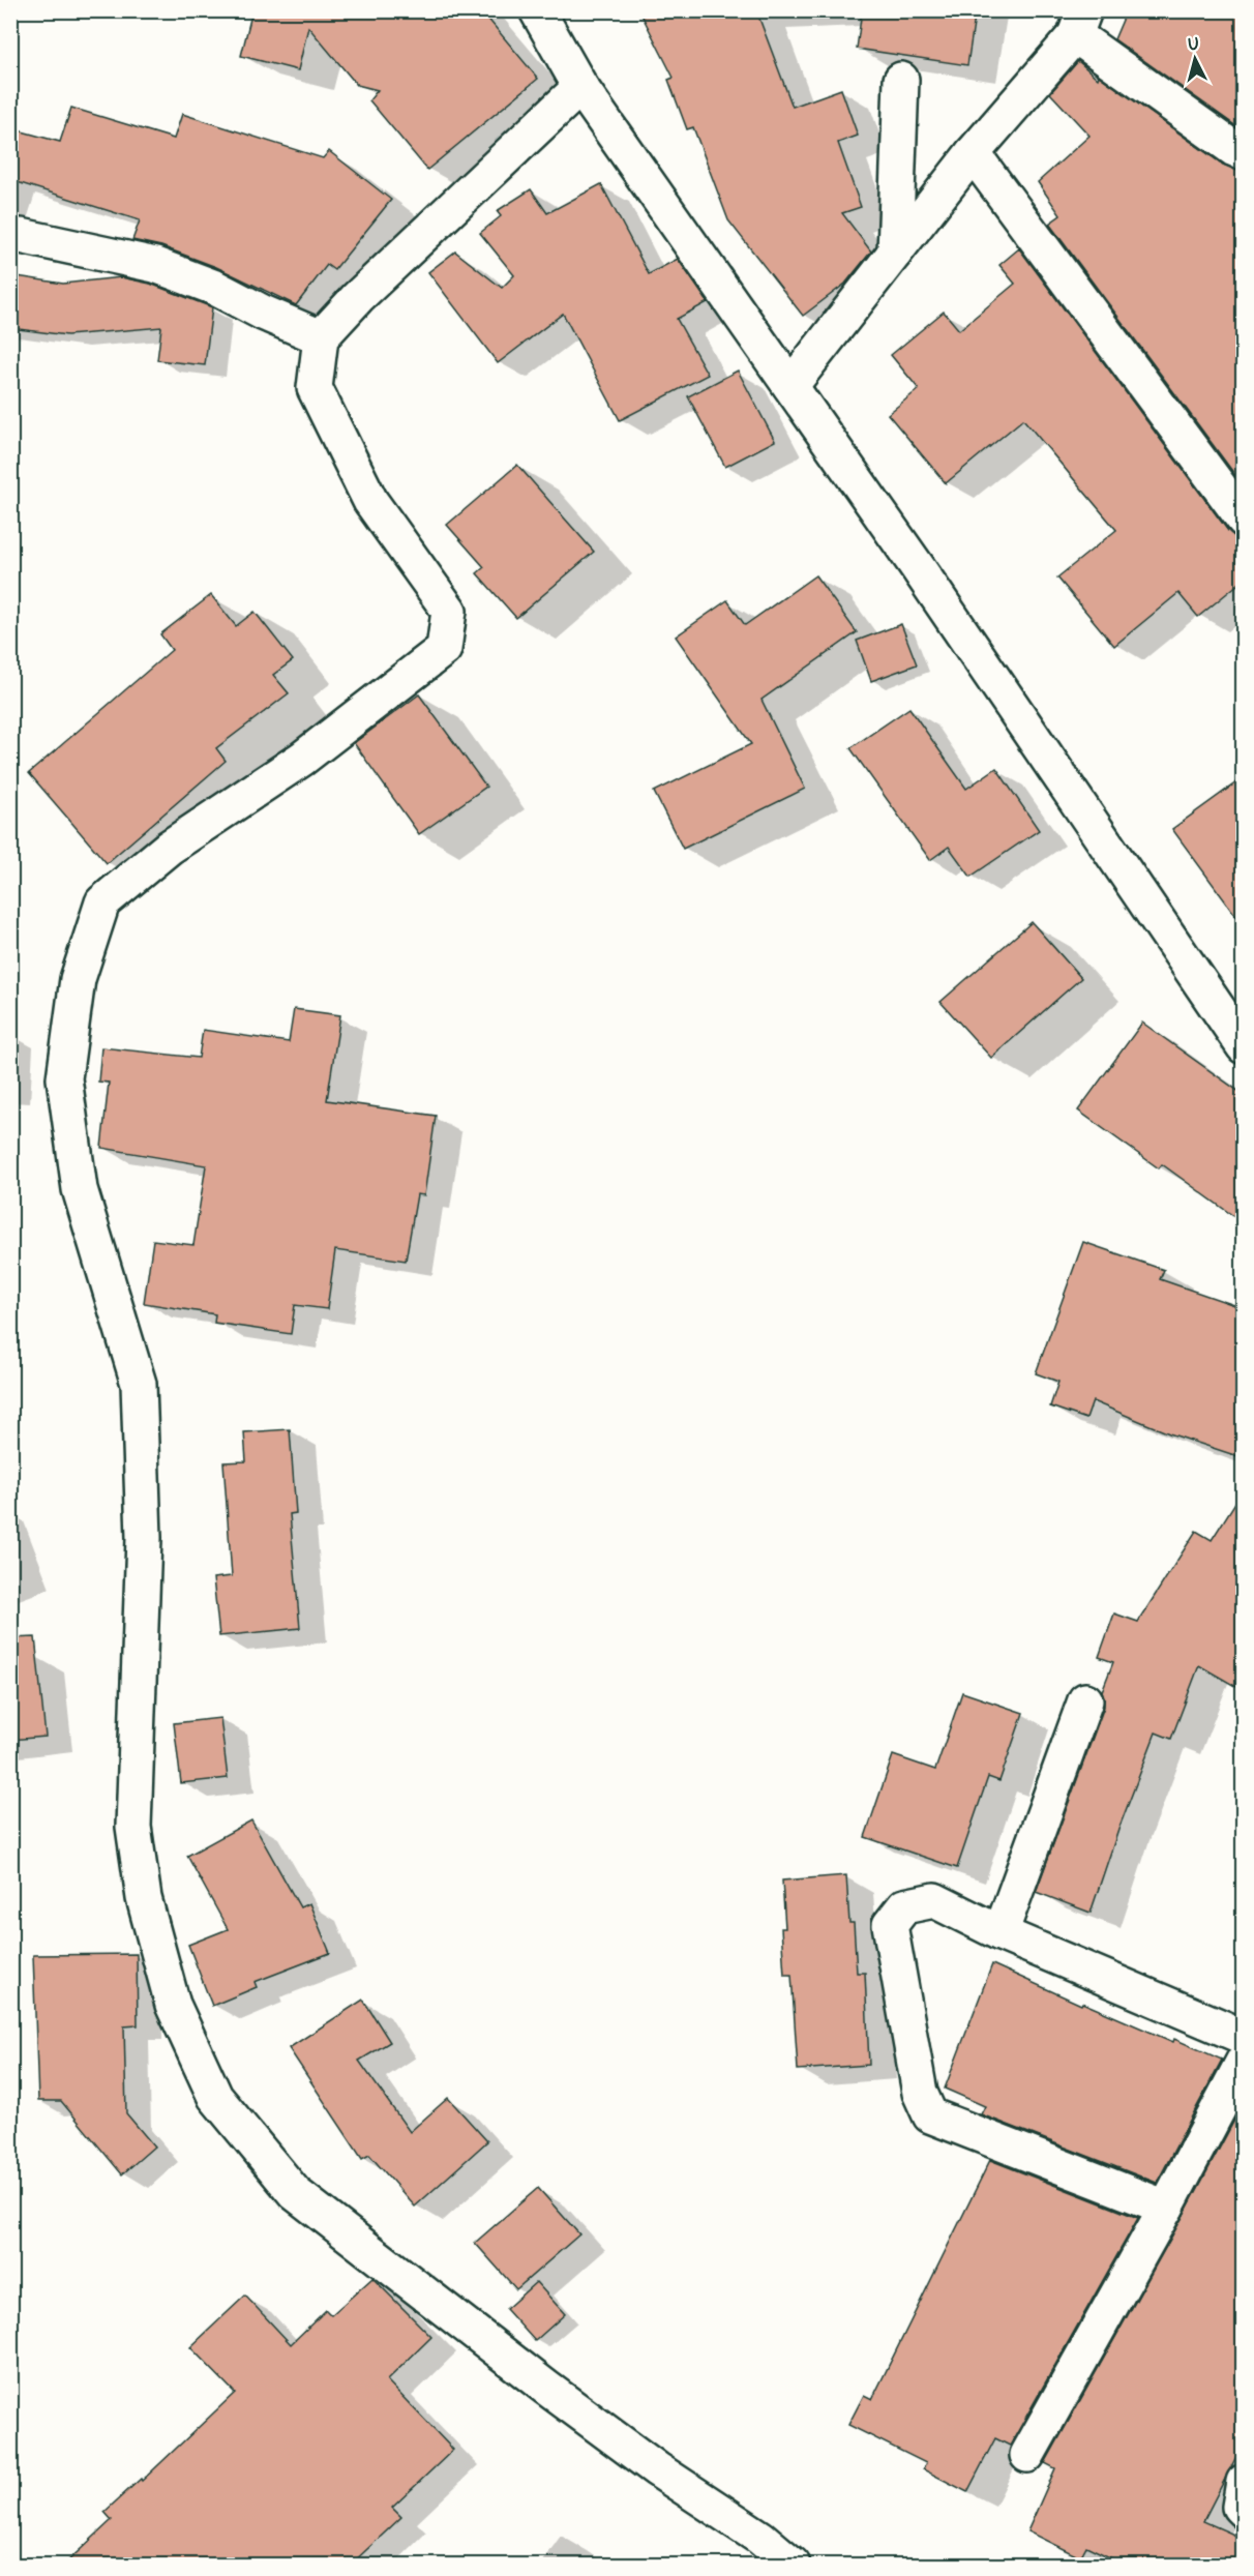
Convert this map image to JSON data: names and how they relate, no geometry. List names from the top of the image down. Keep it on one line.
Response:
{"north":"top"}
